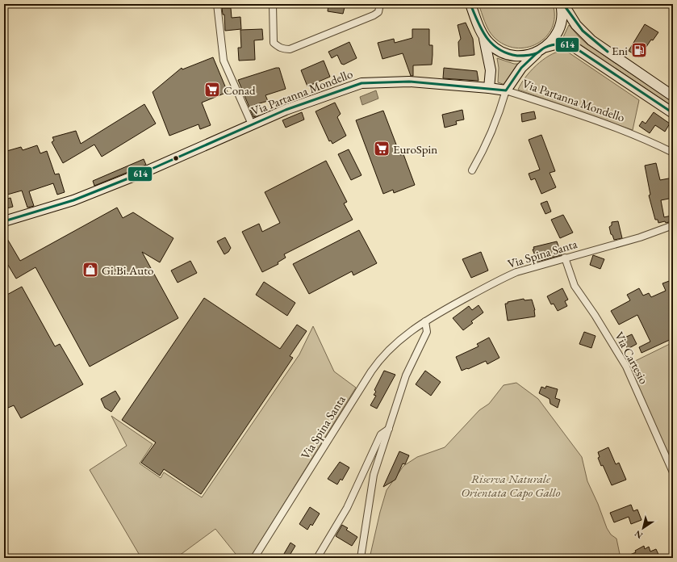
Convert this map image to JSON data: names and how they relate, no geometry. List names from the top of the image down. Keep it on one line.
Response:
{"streets":{"main road":["Via Partanna Mondello"],"street":["Via Spina Santa","Via Cartesio"]},"crossings":[["Via Spina Santa","Via Cartesio"]],"parks":["Riserva Naturale Orientata Capo Gallo"],"places":{"fuel station":["Eni"],"supermarket":["Conad","EuroSpin"],"shop":["Gi.Bi.Auto"]},"lines":["transit line 614"],"north":"bottom left"}
